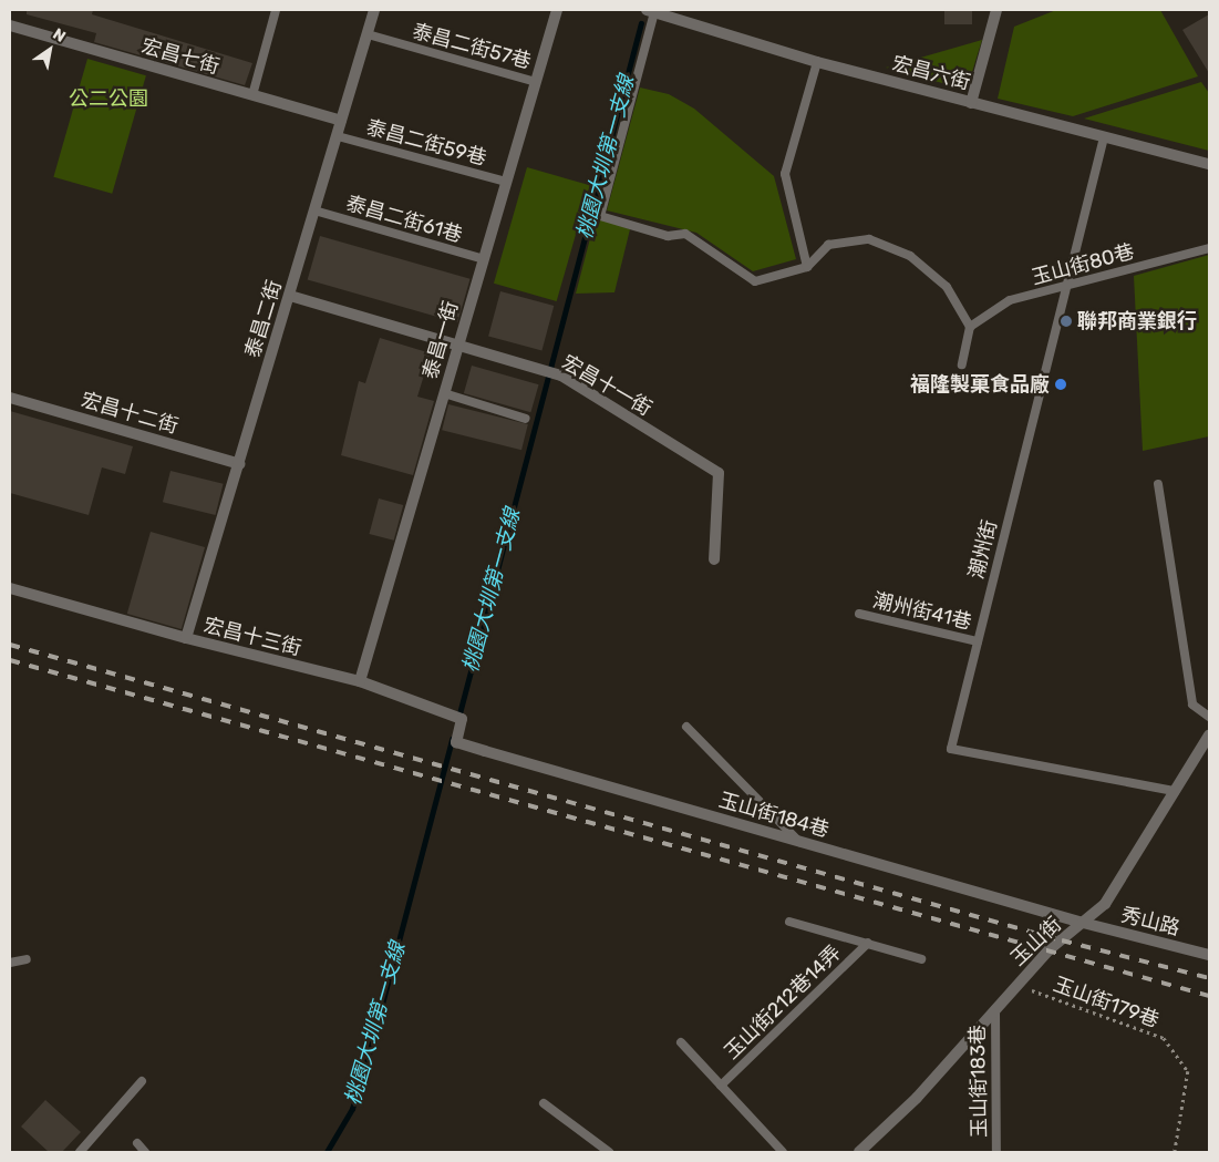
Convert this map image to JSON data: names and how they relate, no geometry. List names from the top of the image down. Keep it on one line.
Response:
{"streets":{"street":["宏昌七街","宏昌六街","泰昌二街","泰昌一街","宏昌十一街","宏昌十二街","宏昌十三街","玉山街184巷","秀山路","玉山街"],"lane":["泰昌二街57巷","泰昌二街59巷","泰昌二街61巷","玉山街80巷","潮州街","潮州街41巷","玉山街212巷14弄","玉山街183巷"],"path":["玉山街179巷"]},"crossings":[["泰昌二街57巷","泰昌二街"],["泰昌二街57巷","泰昌一街"],["宏昌七街","泰昌二街"],["宏昌六街","潮州街"],["泰昌二街59巷","泰昌二街"],["泰昌二街59巷","泰昌一街"],["泰昌二街61巷","泰昌二街"],["泰昌二街61巷","泰昌一街"],["玉山街80巷","潮州街"],["泰昌二街","宏昌十一街"],["泰昌二街","宏昌十二街"],["泰昌二街","宏昌十三街"],["泰昌一街","宏昌十一街"],["泰昌一街","宏昌十三街"],["潮州街","潮州街41巷"],["潮州街","玉山街"],["宏昌十三街","玉山街184巷"],["玉山街184巷","秀山路"],["玉山街184巷","玉山街"],["秀山路","玉山街"],["玉山街","玉山街179巷"],["玉山街","玉山街183巷"]],"water":["桃園大圳第一支線"],"parks":["公二公園"],"places":["聯邦商業銀行","福隆製菓食品廠"],"north":"top right"}
